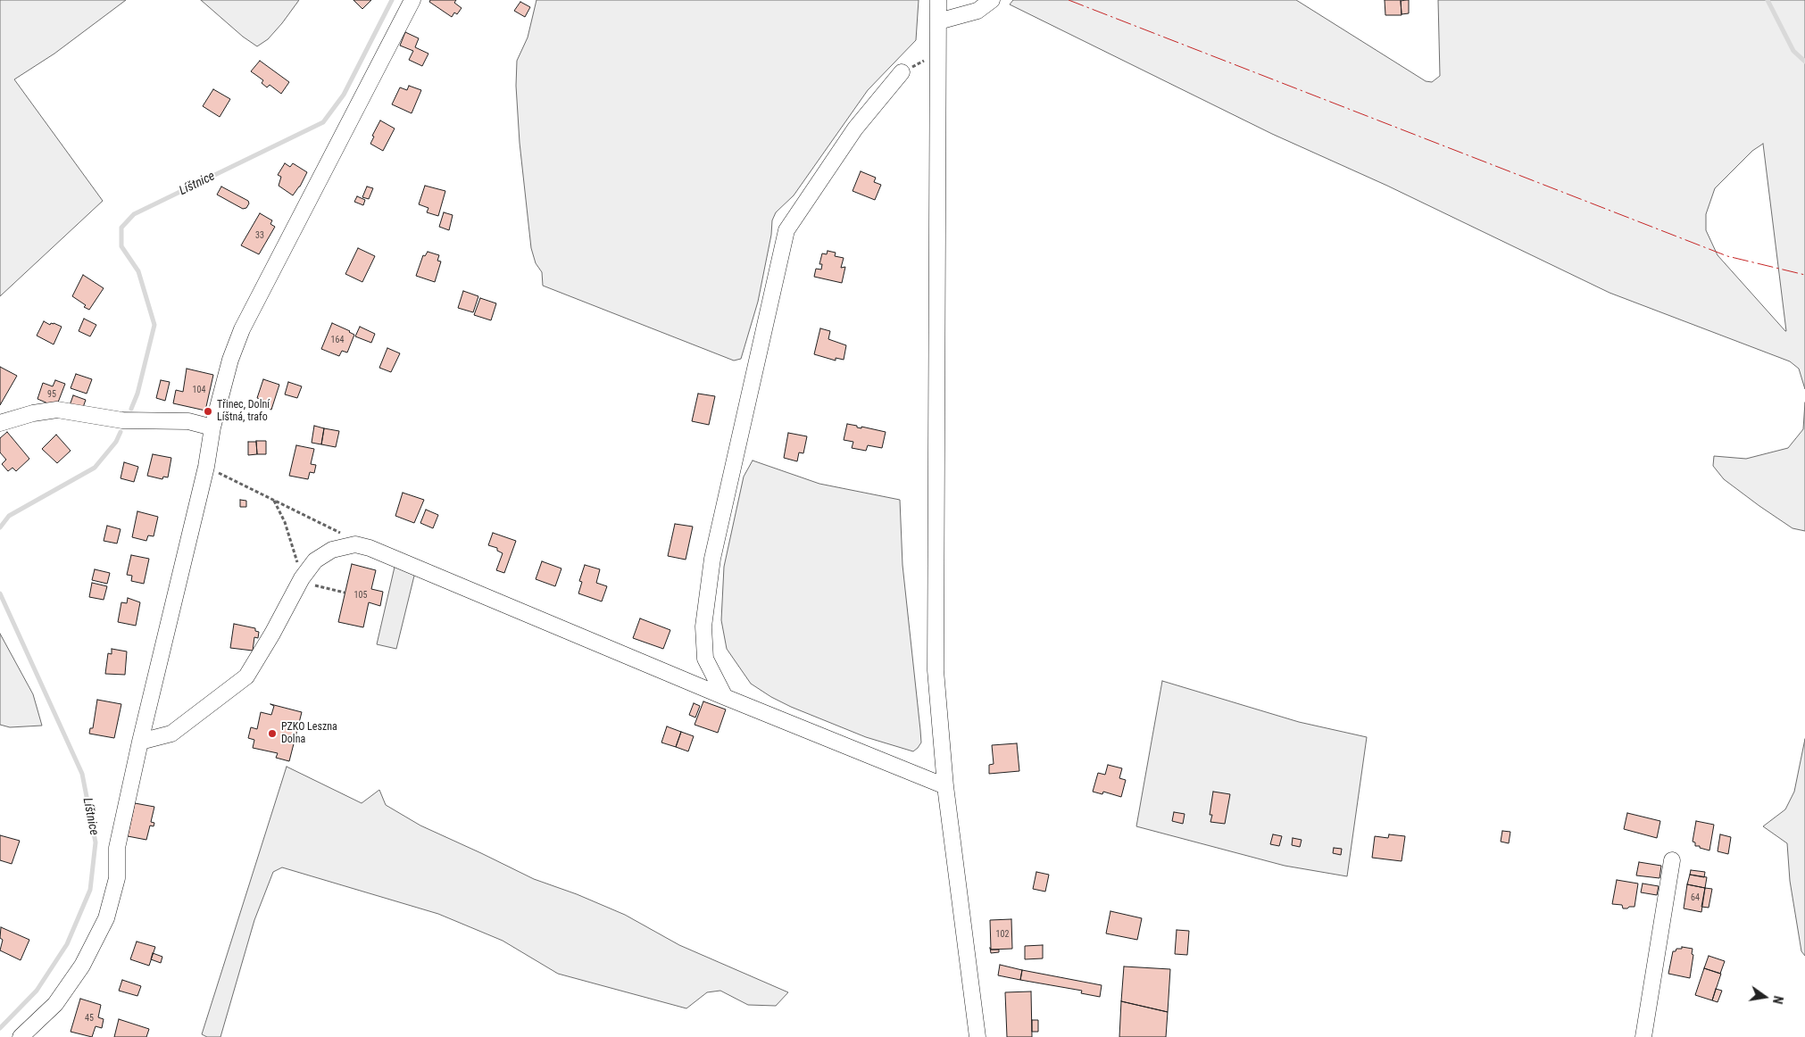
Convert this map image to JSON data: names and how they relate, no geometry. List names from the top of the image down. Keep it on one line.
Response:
{"water":["Líštnice"],"places":["Třinec, Dolní Líštná, trafo","PZKO Leszna Dolna"],"house_numbers":["33","164","104","95","105","64","102","45"],"north":"right"}
